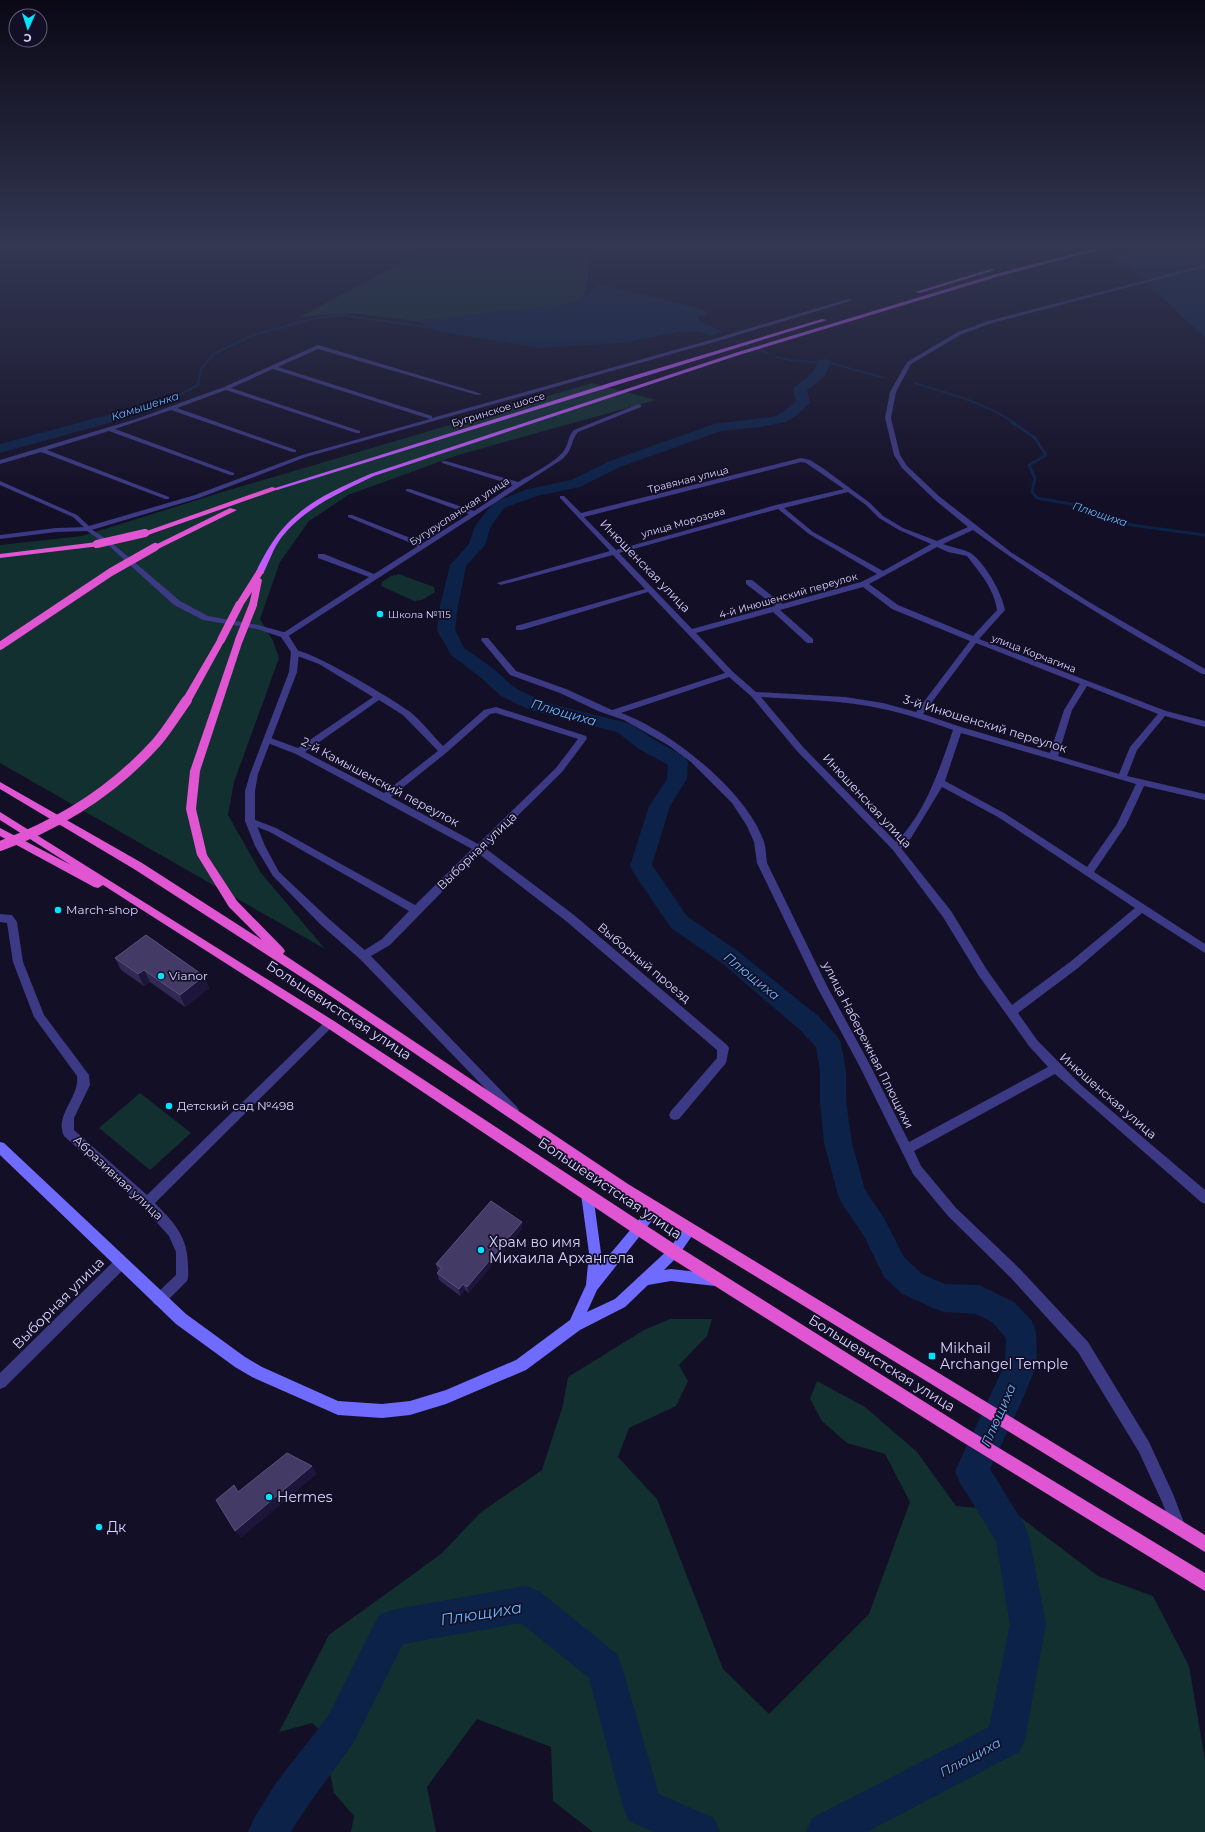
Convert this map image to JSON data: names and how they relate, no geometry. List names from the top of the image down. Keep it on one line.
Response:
{"streets":{"highway":["Большевистская улица"],"main road":["Бугринское шоссе"],"street":["Травяная улица","Бугурусланская улица","улица Морозова","Инюшенская улица","4-й Инюшенский переулок","улица Корчагина","3-й Инюшенский переулок","2-й Камышенский переулок","Выборная улица","Выборный проезд","улица Набережная Плющихи","Абразивная улица"]},"crossings":[["Травяная улица","улица Морозова"],["Травяная улица","Инюшенская улица"],["улица Морозова","Инюшенская улица"],["Инюшенская улица","4-й Инюшенский переулок"],["Инюшенская улица","3-й Инюшенский переулок"],["4-й Инюшенский переулок","улица Корчагина"],["2-й Камышенский переулок","Выборная улица"],["2-й Камышенский переулок","Выборный проезд"],["Выборная улица","Выборный проезд"],["Большевистская улица","улица Набережная Плющихи"]],"water":["Камышенка","Плющиха"],"places":{"other":["Школа №115","March-shop","Vianor","Детский сад №498","Храм во имя Михаила Архангела","Hermes","Дк"],"transit":["Mikhail Archangel Temple"]},"north":"bottom"}
